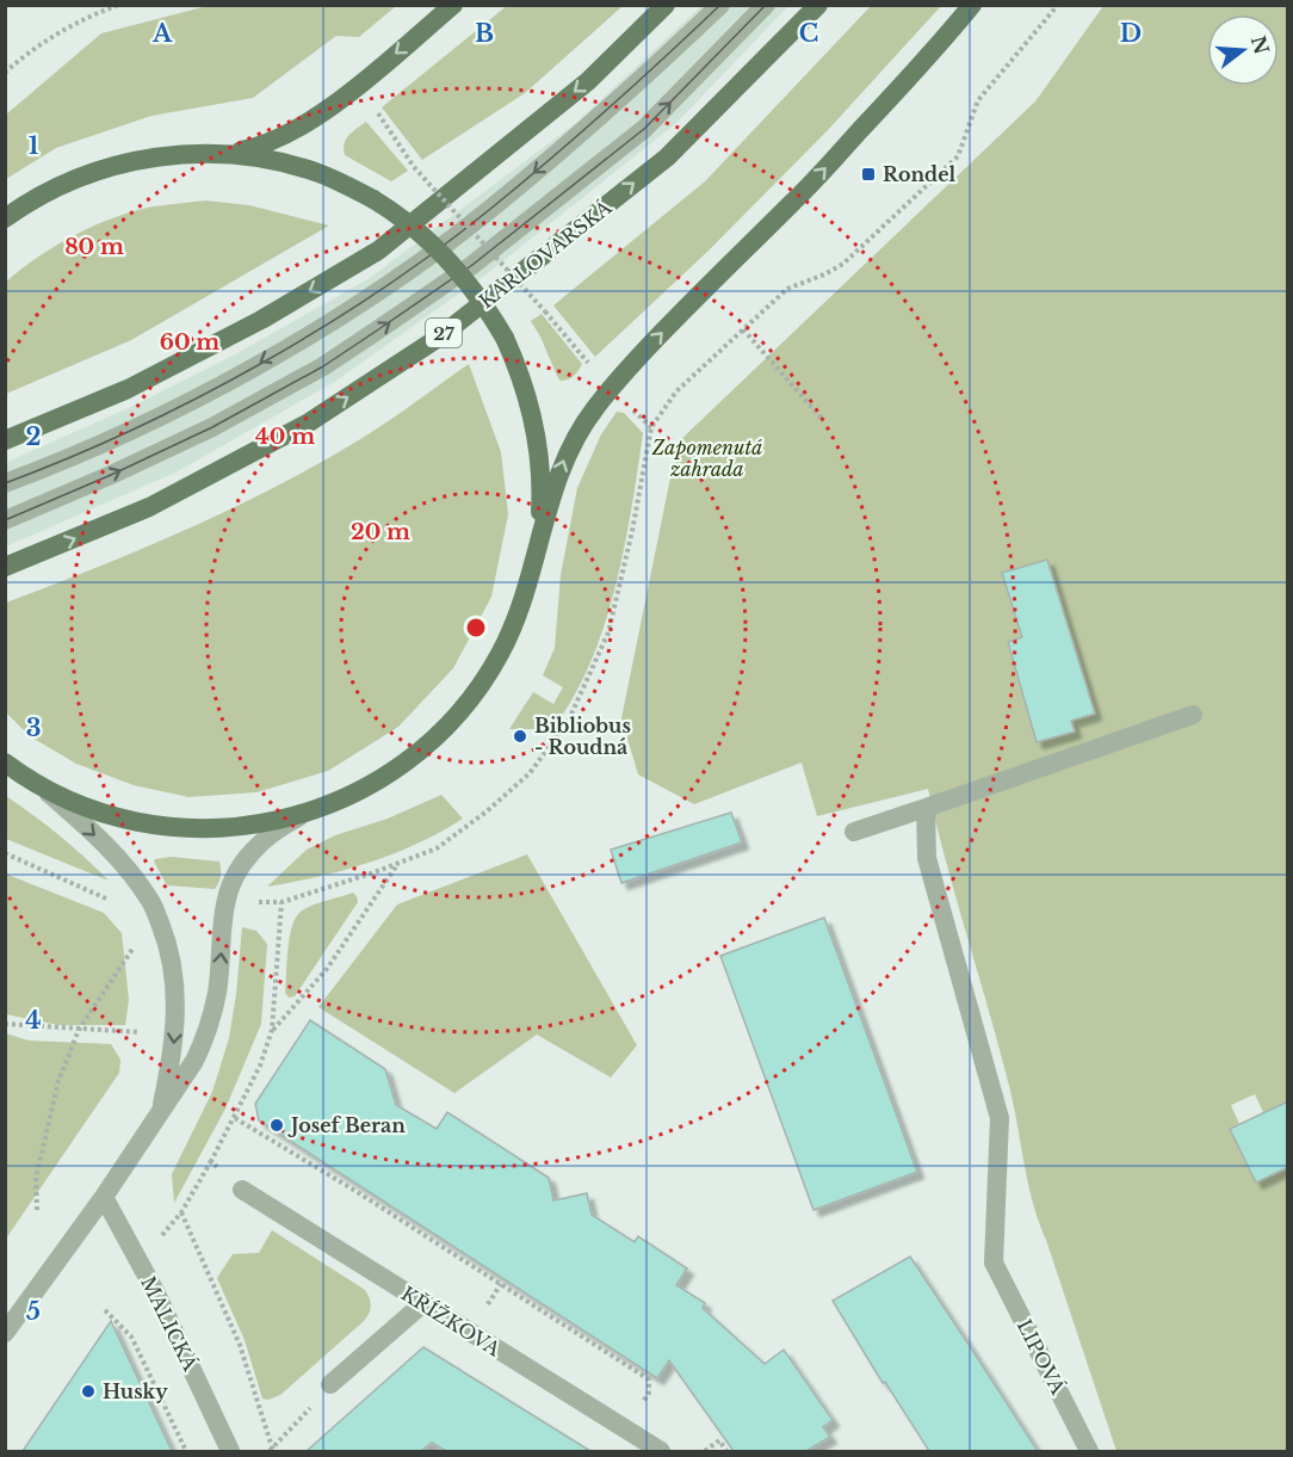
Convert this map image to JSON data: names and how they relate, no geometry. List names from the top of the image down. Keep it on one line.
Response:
{"streets":{"main road":["KARLOVARSKÁ","27"],"street":["KŘÍŽKOVA","MALICKÁ","LIPOVÁ"]},"parks":["Zapomenutá zahrada"],"places":{"transit":["Rondel"],"other":["Bibliobus - Roudná","Josef Beran","Husky"]},"north":"right","grid":{"columns":["A","B","C","D"],"rows":["1","2","3","4","5"]},"rings":["80 m","60 m","40 m","20 m"]}
